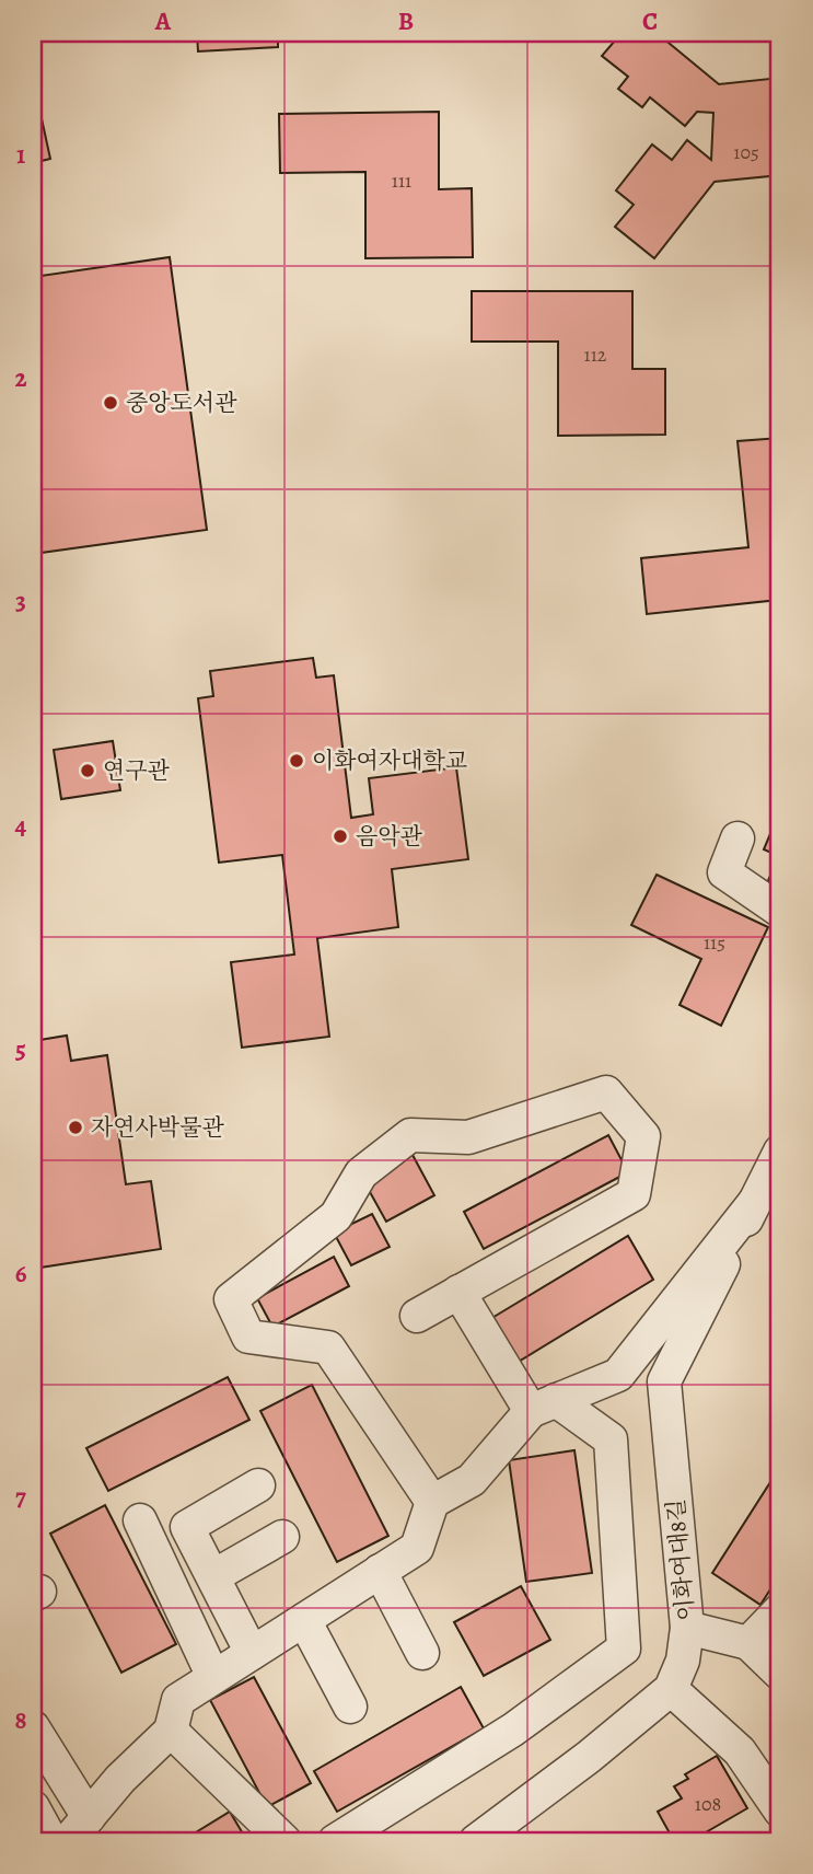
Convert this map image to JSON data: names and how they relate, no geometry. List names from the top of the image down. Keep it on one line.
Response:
{"streets":{"street":["이화여대8길"]},"places":["중앙도서관","이화여자대학교","연구관","음악관","자연사박물관"],"house_numbers":["105","111","112","115","108"],"grid":{"columns":["A","B","C"],"rows":["1","2","3","4","5","6","7","8"]}}
